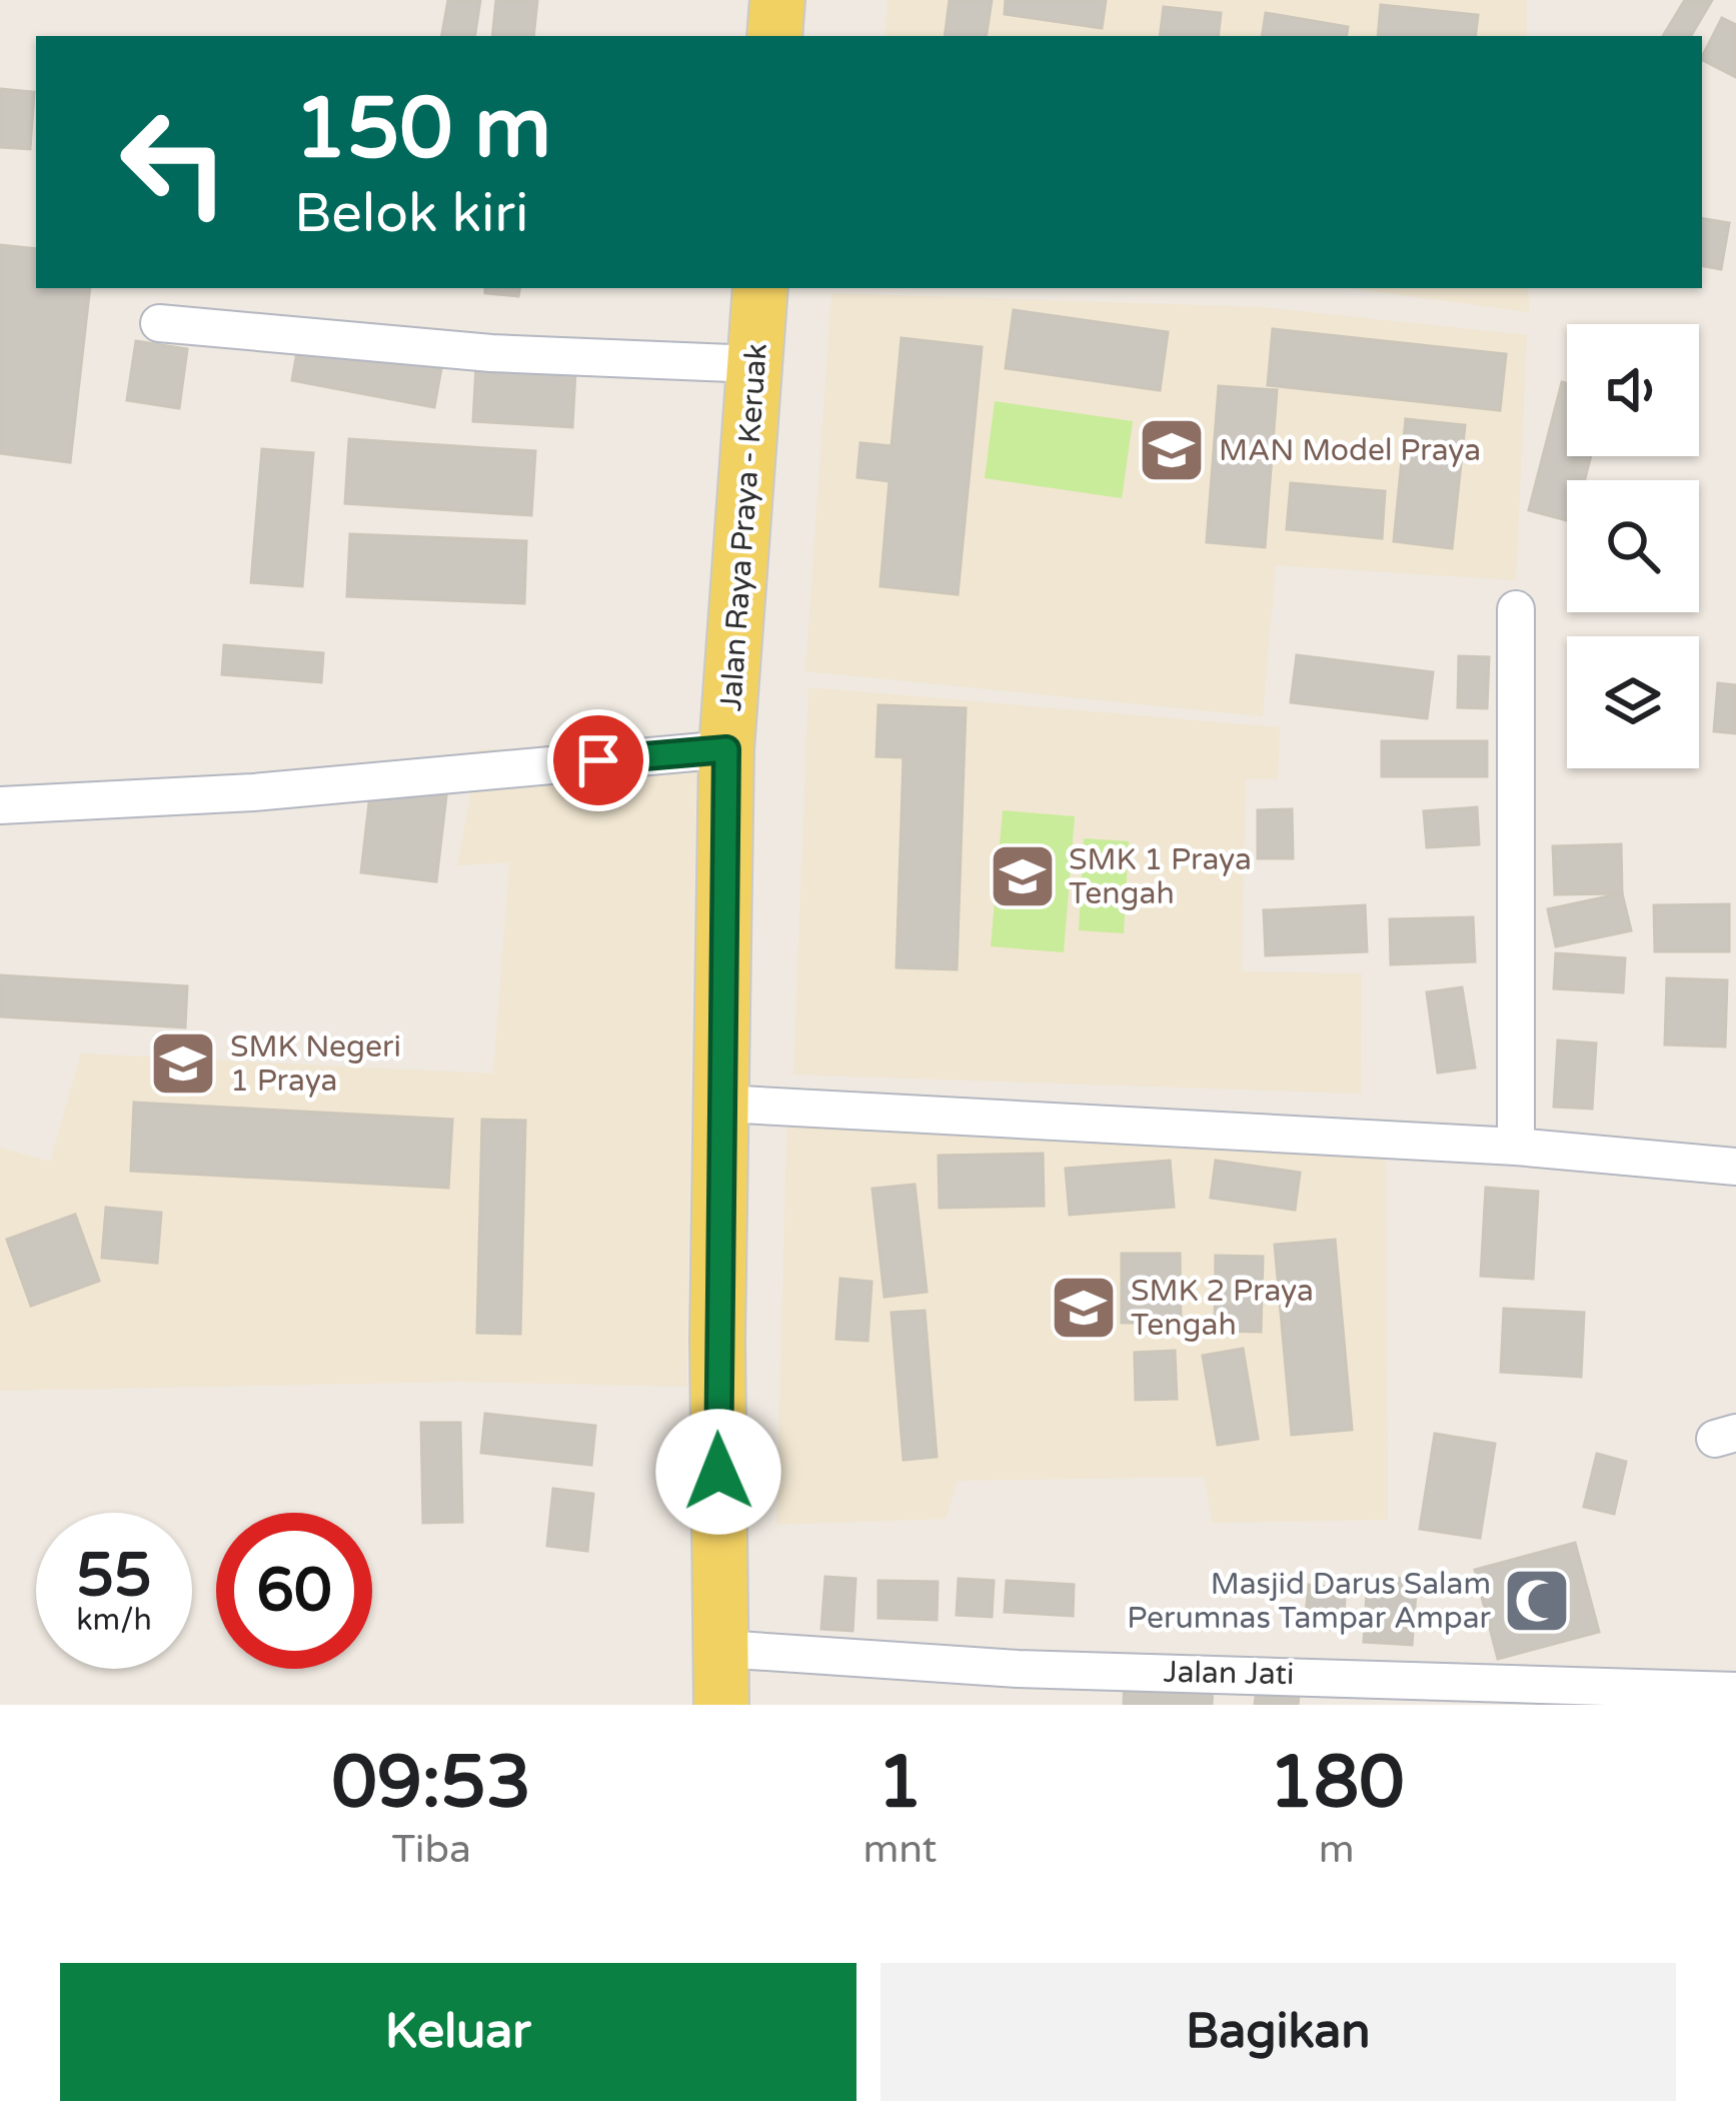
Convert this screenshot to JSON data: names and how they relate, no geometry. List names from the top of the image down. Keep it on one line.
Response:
{"streets":{"main road":["Jalan Raya Praya - Keruak"],"street":["Jalan Jati"]},"crossings":[["Jalan Raya Praya - Keruak","Jalan Jati"]],"places":{"school or university":["MAN Model Praya","SMK 1 Praya Tengah","SMK Negeri 1 Praya","SMK 2 Praya Tengah"],"mosque":["Masjid Darus Salam Perumnas Tampar Ampar"]},"page":{"turn":["150 m","Belok kiri"],"speed":"55 km/h","limit":"60","eta":["09:53","Tiba","1","mnt","180","m"],"buttons":["Keluar","Bagikan"]}}
